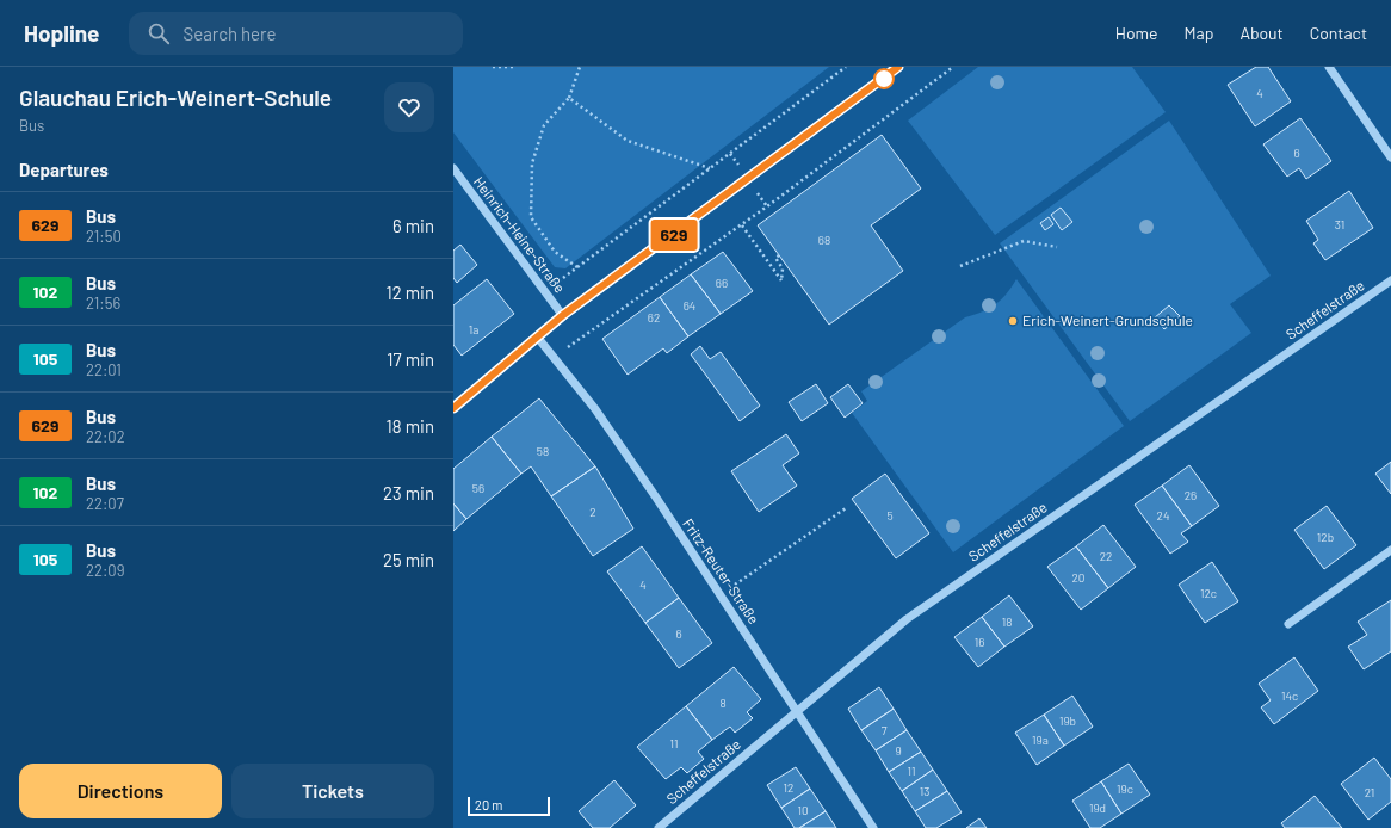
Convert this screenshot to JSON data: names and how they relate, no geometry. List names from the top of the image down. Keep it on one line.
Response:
{"streets":{"street":["Heinrich-Heine-Straße","Scheffelstraße","Fritz-Reuter-Straße"]},"crossings":[["Scheffelstraße","Fritz-Reuter-Straße"]],"places":["Erich-Weinert-Grundschule"],"lines":["bus line 629"],"house_numbers":["4","6","31","68","66","64","62","1a","58","56","26","2","5","24","12b","22","20","4","12c","18","6","16","14c","8","19b","7","19a","11","9","11","12","19c","13","21","19d","10"],"scale_bar":"20 m","page":{"header":"Hopline","search":"Search here","nav":["Home","Map","About","Contact"],"heading":[["Glauchau Erich-Weinert-Schule","Bus"],"Departures"],"on_map":"629","list":[{"mark":"629","name":"Bus","note":"21:50","value":"6 min"},{"mark":"102","name":"Bus","note":"21:56","value":"12 min"},{"mark":"105","name":"Bus","note":"22:01","value":"17 min"},{"mark":"629","name":"Bus","note":"22:02","value":"18 min"},{"mark":"102","name":"Bus","note":"22:07","value":"23 min"},{"mark":"105","name":"Bus","note":"22:09","value":"25 min"}],"buttons":["Directions","Tickets"],"scale":"20 m"}}
